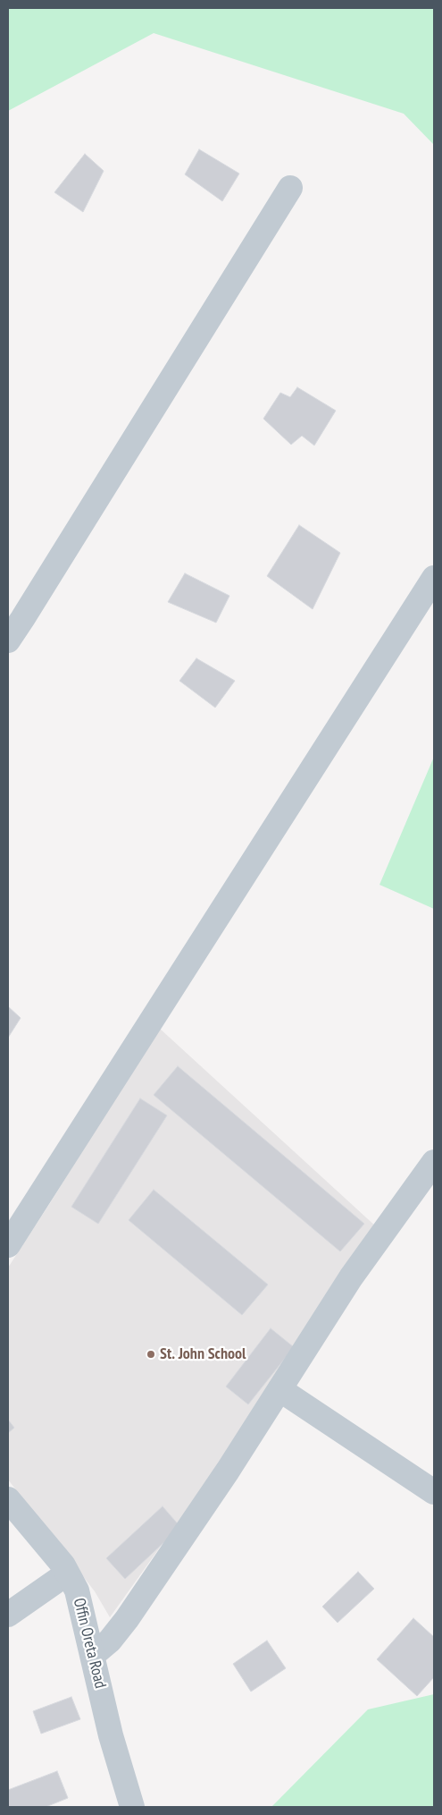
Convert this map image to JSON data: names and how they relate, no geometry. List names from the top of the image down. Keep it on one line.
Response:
{"streets":{"street":["Offin Oreta Road"]},"places":["St. John School"]}
